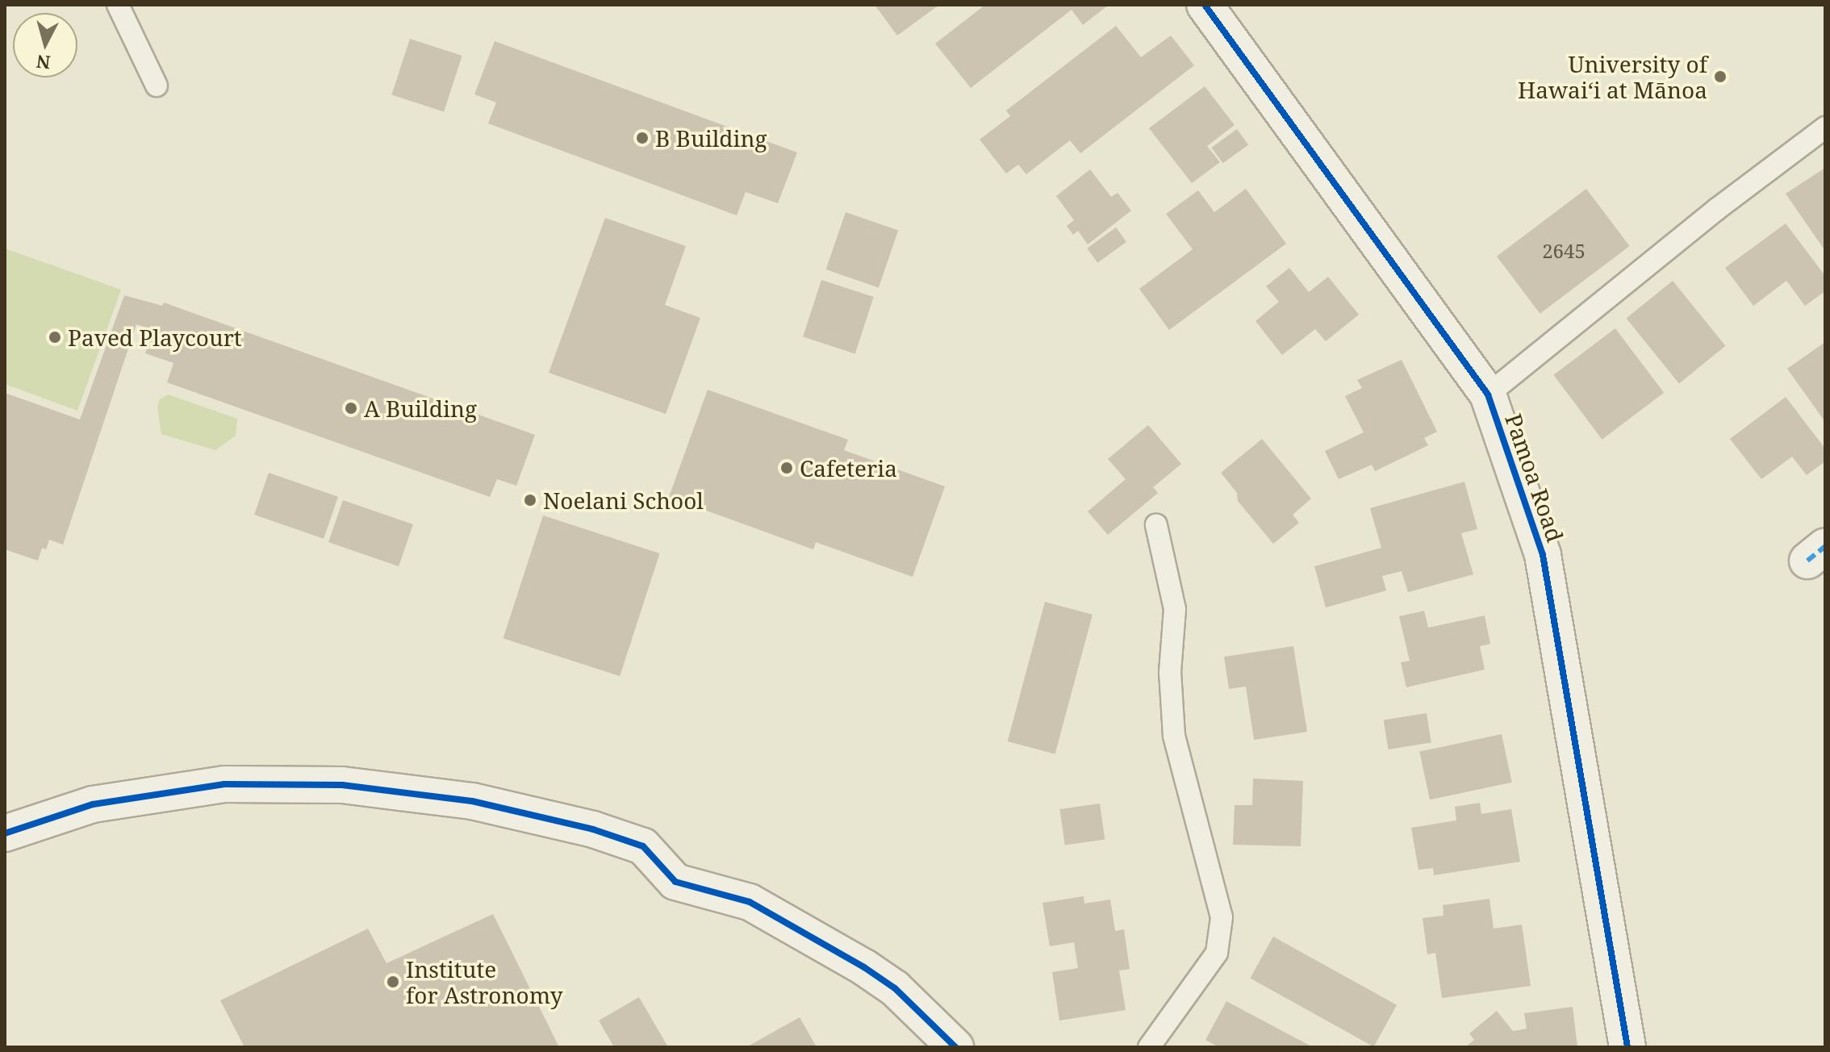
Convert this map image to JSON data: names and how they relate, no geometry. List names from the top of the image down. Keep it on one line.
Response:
{"streets":{"street":["Pamoa Road"]},"places":["University of Hawaiʻi at Mānoa","B Building","Paved Playcourt","A Building","Cafeteria","Noelani School","Institute for Astronomy"],"house_numbers":["2645"],"north":"bottom"}
